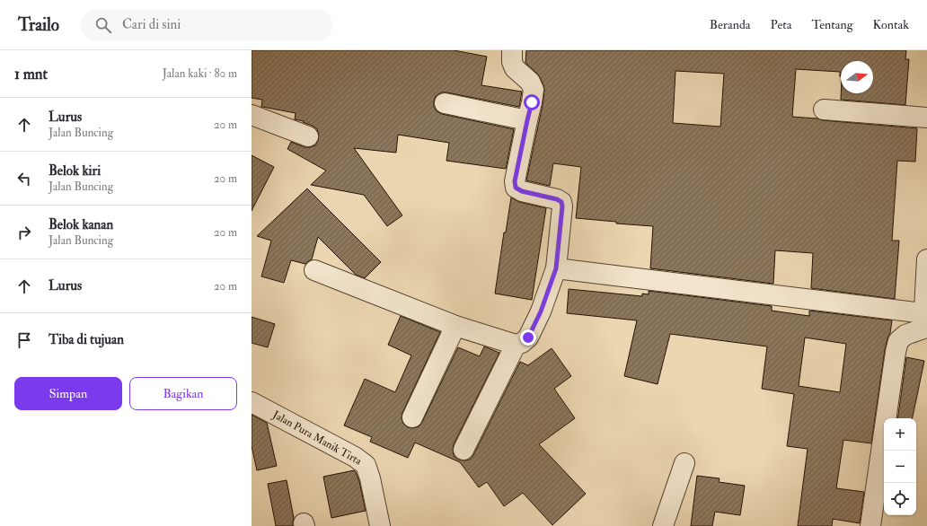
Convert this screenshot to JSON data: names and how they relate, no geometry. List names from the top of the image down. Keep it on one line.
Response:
{"streets":{"street":["Jalan Pura Manik Tirta"]},"north":"right","page":{"header":"Trailo","search":"Cari di sini","nav":["Beranda","Peta","Tentang","Kontak"],"heading":["1 mnt","Jalan kaki · 80 m"],"list":[["Lurus","Jalan Buncing","20 m"],["Belok kiri","Jalan Buncing","20 m"],["Belok kanan","Jalan Buncing","20 m"],["Lurus","20 m"],"Tiba di tujuan"],"buttons":["Simpan","Bagikan"],"map_buttons":["+","−"]}}
